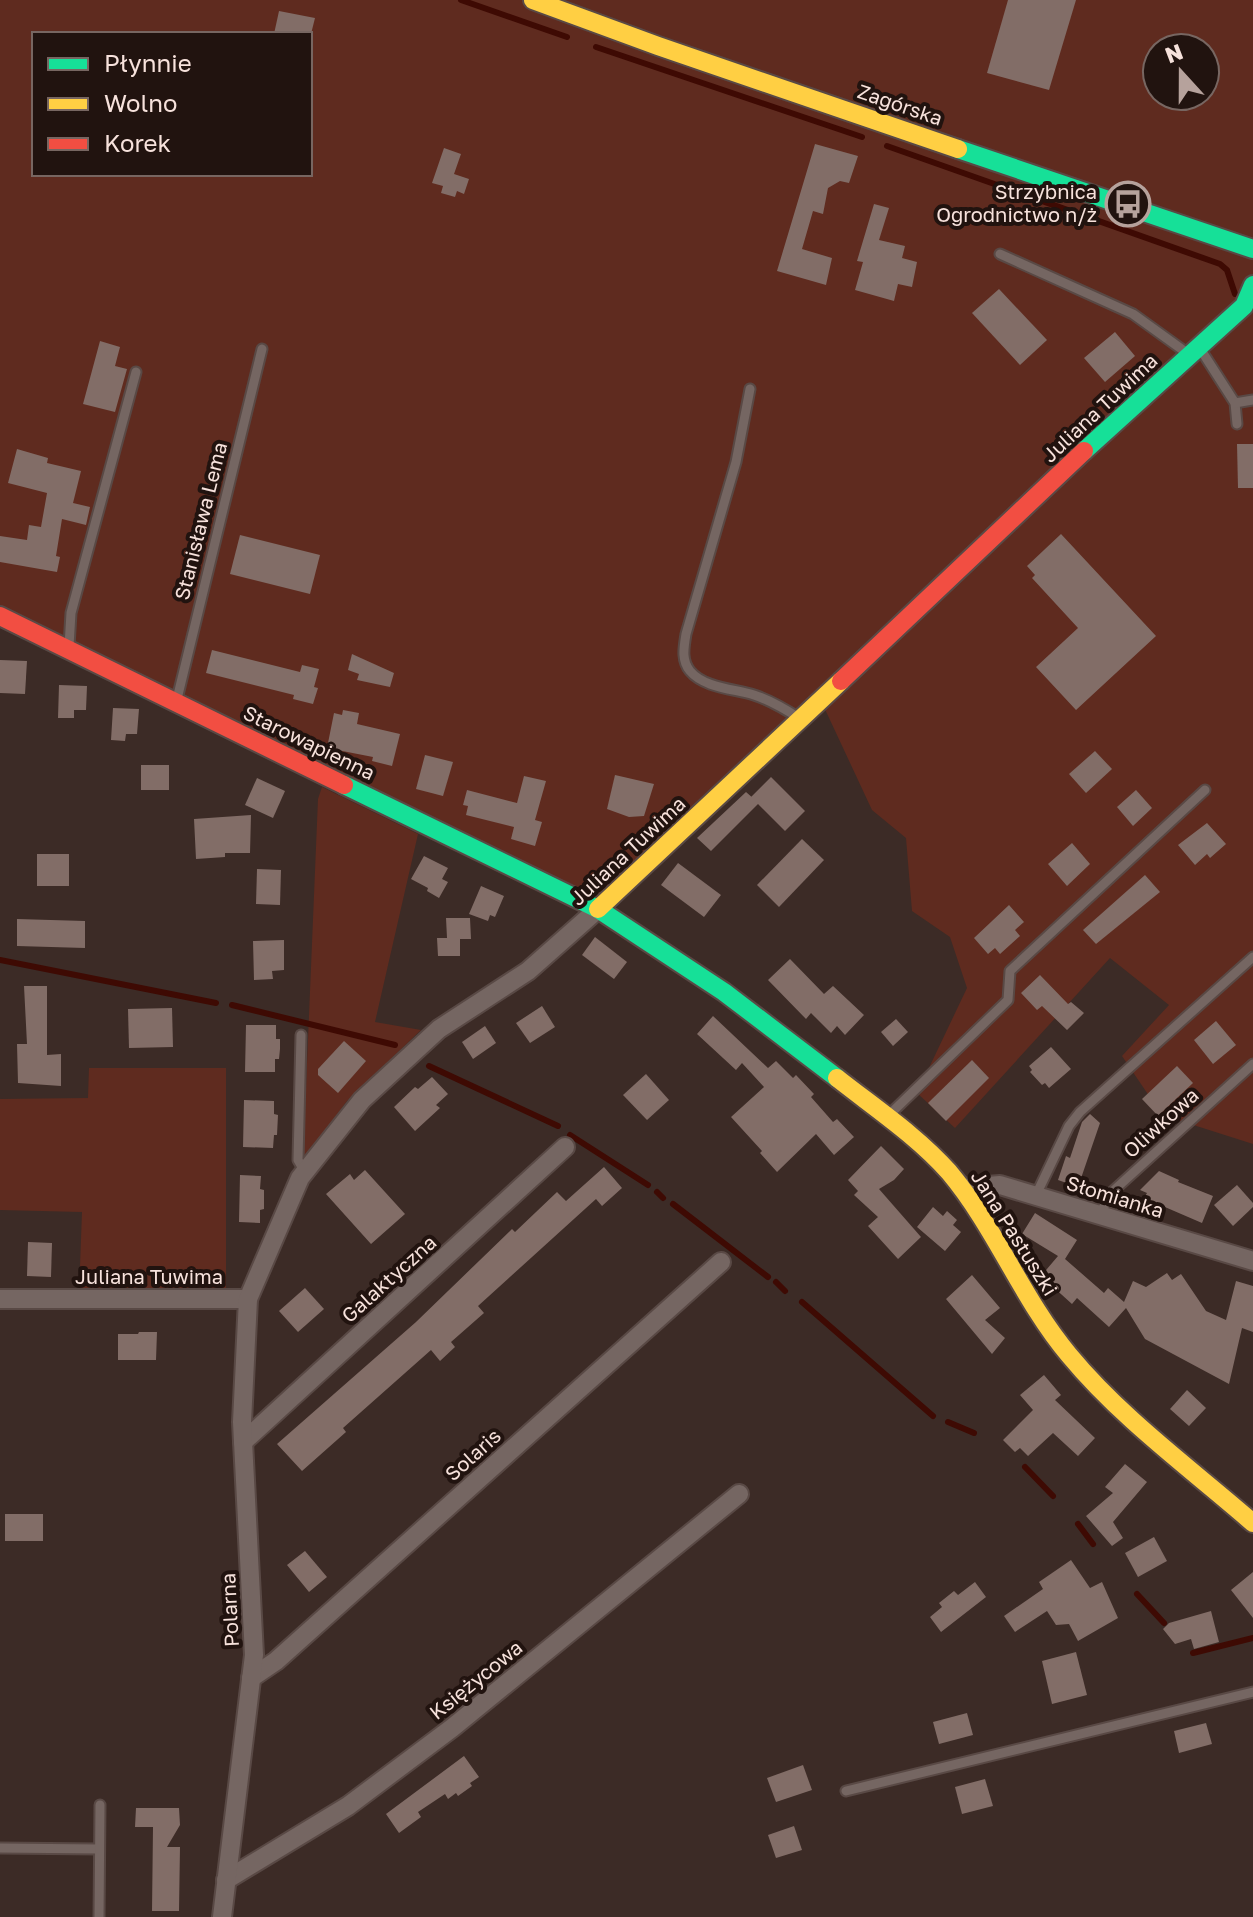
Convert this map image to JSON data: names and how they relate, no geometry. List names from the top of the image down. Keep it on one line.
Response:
{"streets":{"main road":["Zagórska","Juliana Tuwima","Starowapienna","Jana Pastuszki"],"street":["Słomianka","Galaktyczna","Solaris","Polarna","Księżycowa"],"lane":["Stanisława Lema","Oliwkowa"]},"crossings":[["Juliana Tuwima","Starowapienna"],["Juliana Tuwima","Jana Pastuszki"],["Juliana Tuwima","Polarna"],["Stanisława Lema","Starowapienna"],["Starowapienna","Jana Pastuszki"],["Oliwkowa","Słomianka"],["Słomianka","Jana Pastuszki"],["Galaktyczna","Polarna"],["Solaris","Polarna"],["Polarna","Księżycowa"]],"places":{"bus stop":["Strzybnica Ogrodnictwo n/ż"]},"legend":["Płynnie","Wolno","Korek"],"north":"top"}
